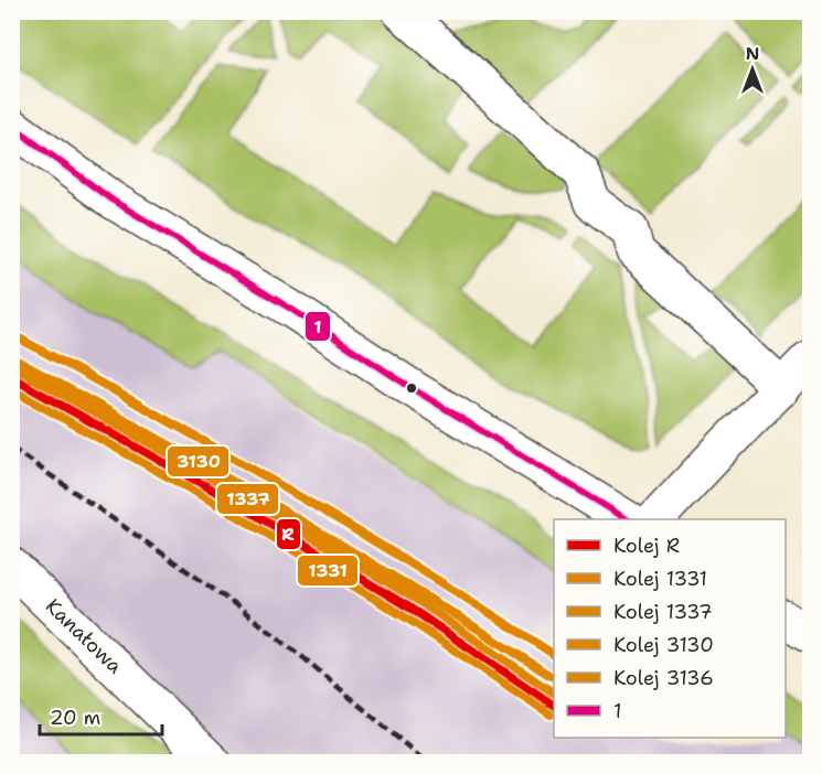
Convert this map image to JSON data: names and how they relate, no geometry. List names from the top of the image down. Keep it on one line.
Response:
{"streets":{"street":["Kanałowa"]},"lines":["transit line 1","rail line 3136","rail line 3130","rail line 1337","rail line R","rail line 1331"],"legend":["Kolej R","Kolej 1331","Kolej 1337","Kolej 3130","Kolej 3136","1"],"scale_bar":"20 m","north":"top"}
